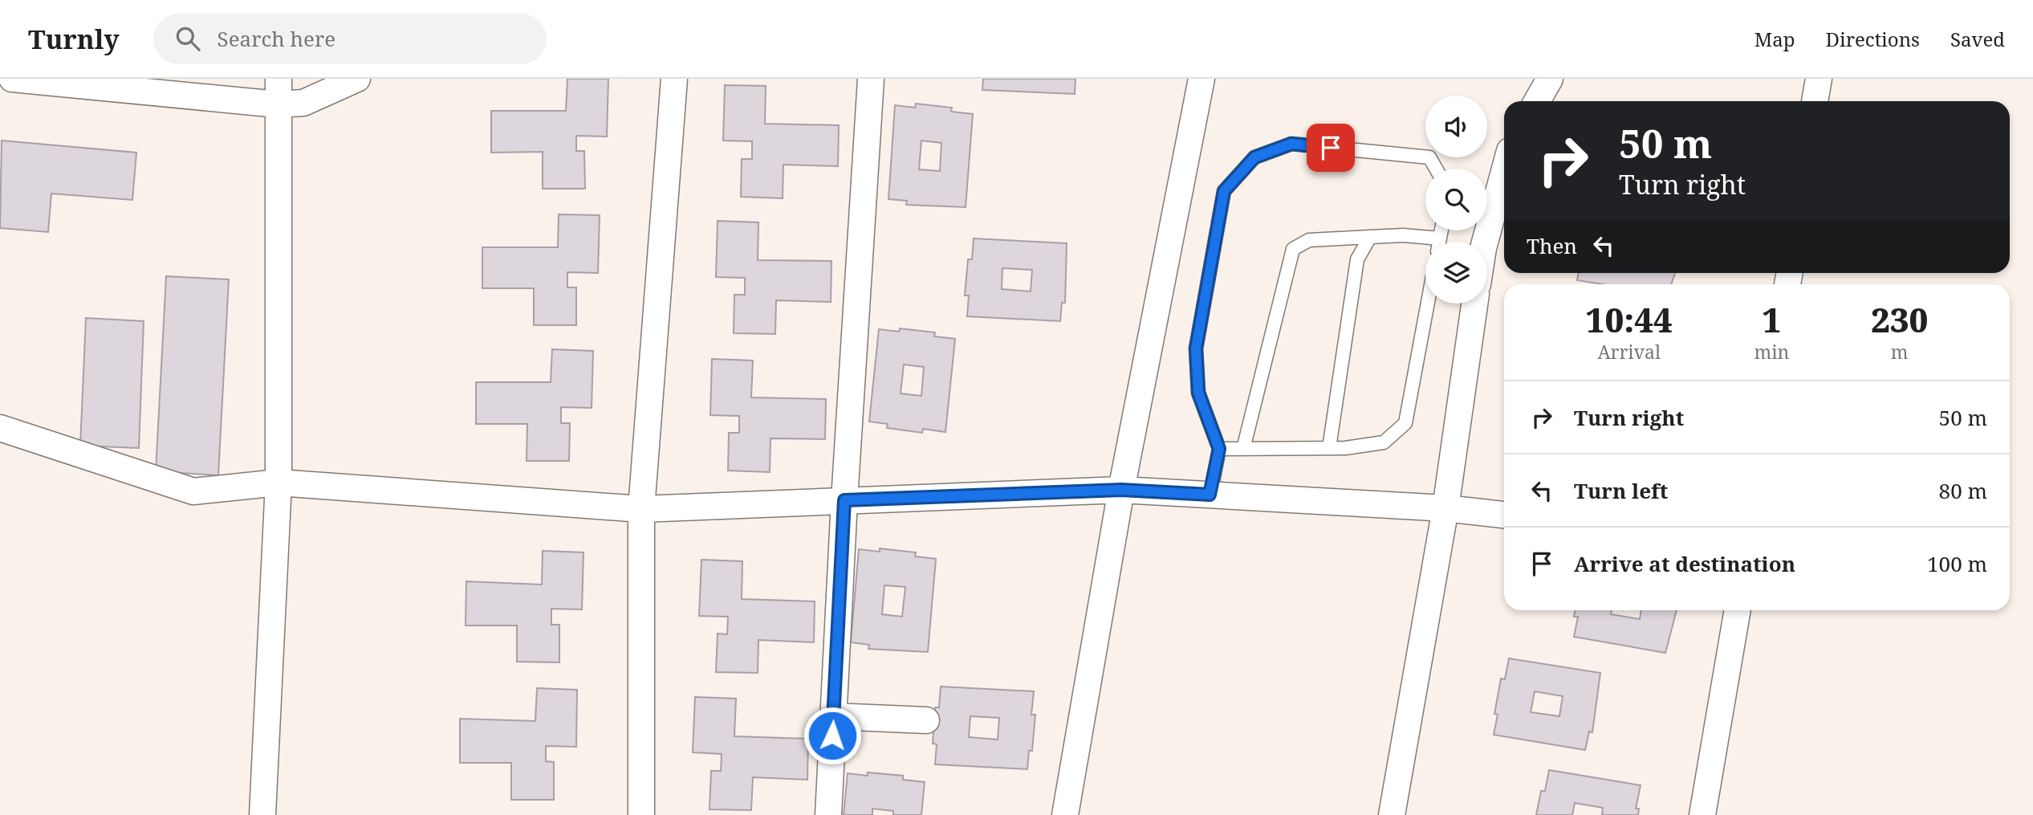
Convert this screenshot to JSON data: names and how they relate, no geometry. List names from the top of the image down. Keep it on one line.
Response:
{"page":{"header":"Turnly","search":"Search here","nav":["Map","Directions","Saved"],"turn":["50 m","Turn right"],"then":"Then","eta":["10:44","Arrival","1","min","230","m"],"list":[{"name":"Turn right","value":"50 m"},{"name":"Turn left","value":"80 m"},{"name":"Arrive at destination","value":"100 m"}]}}
